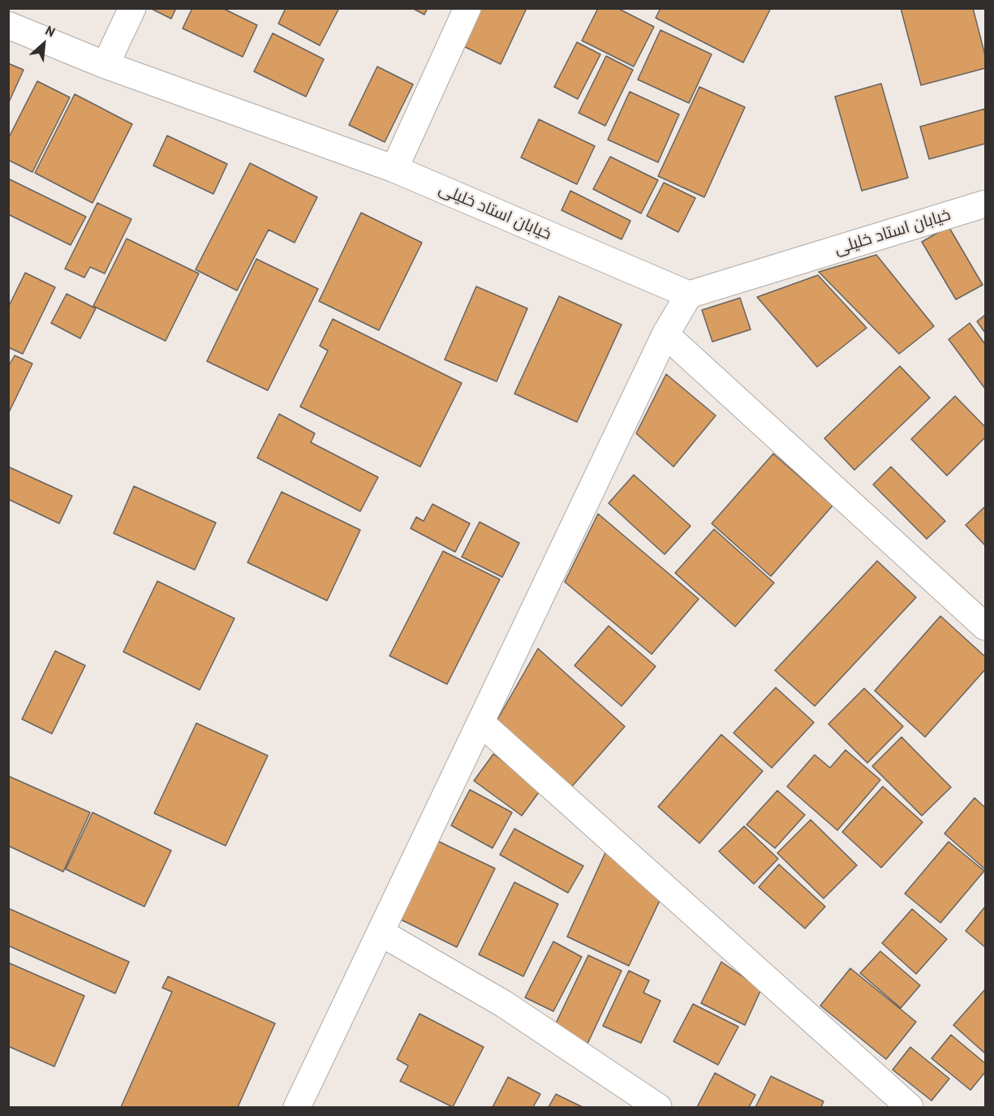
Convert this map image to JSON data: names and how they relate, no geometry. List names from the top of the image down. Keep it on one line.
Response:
{"streets":{"street":["خیابان استاد خلیلی"]},"north":"top right"}
